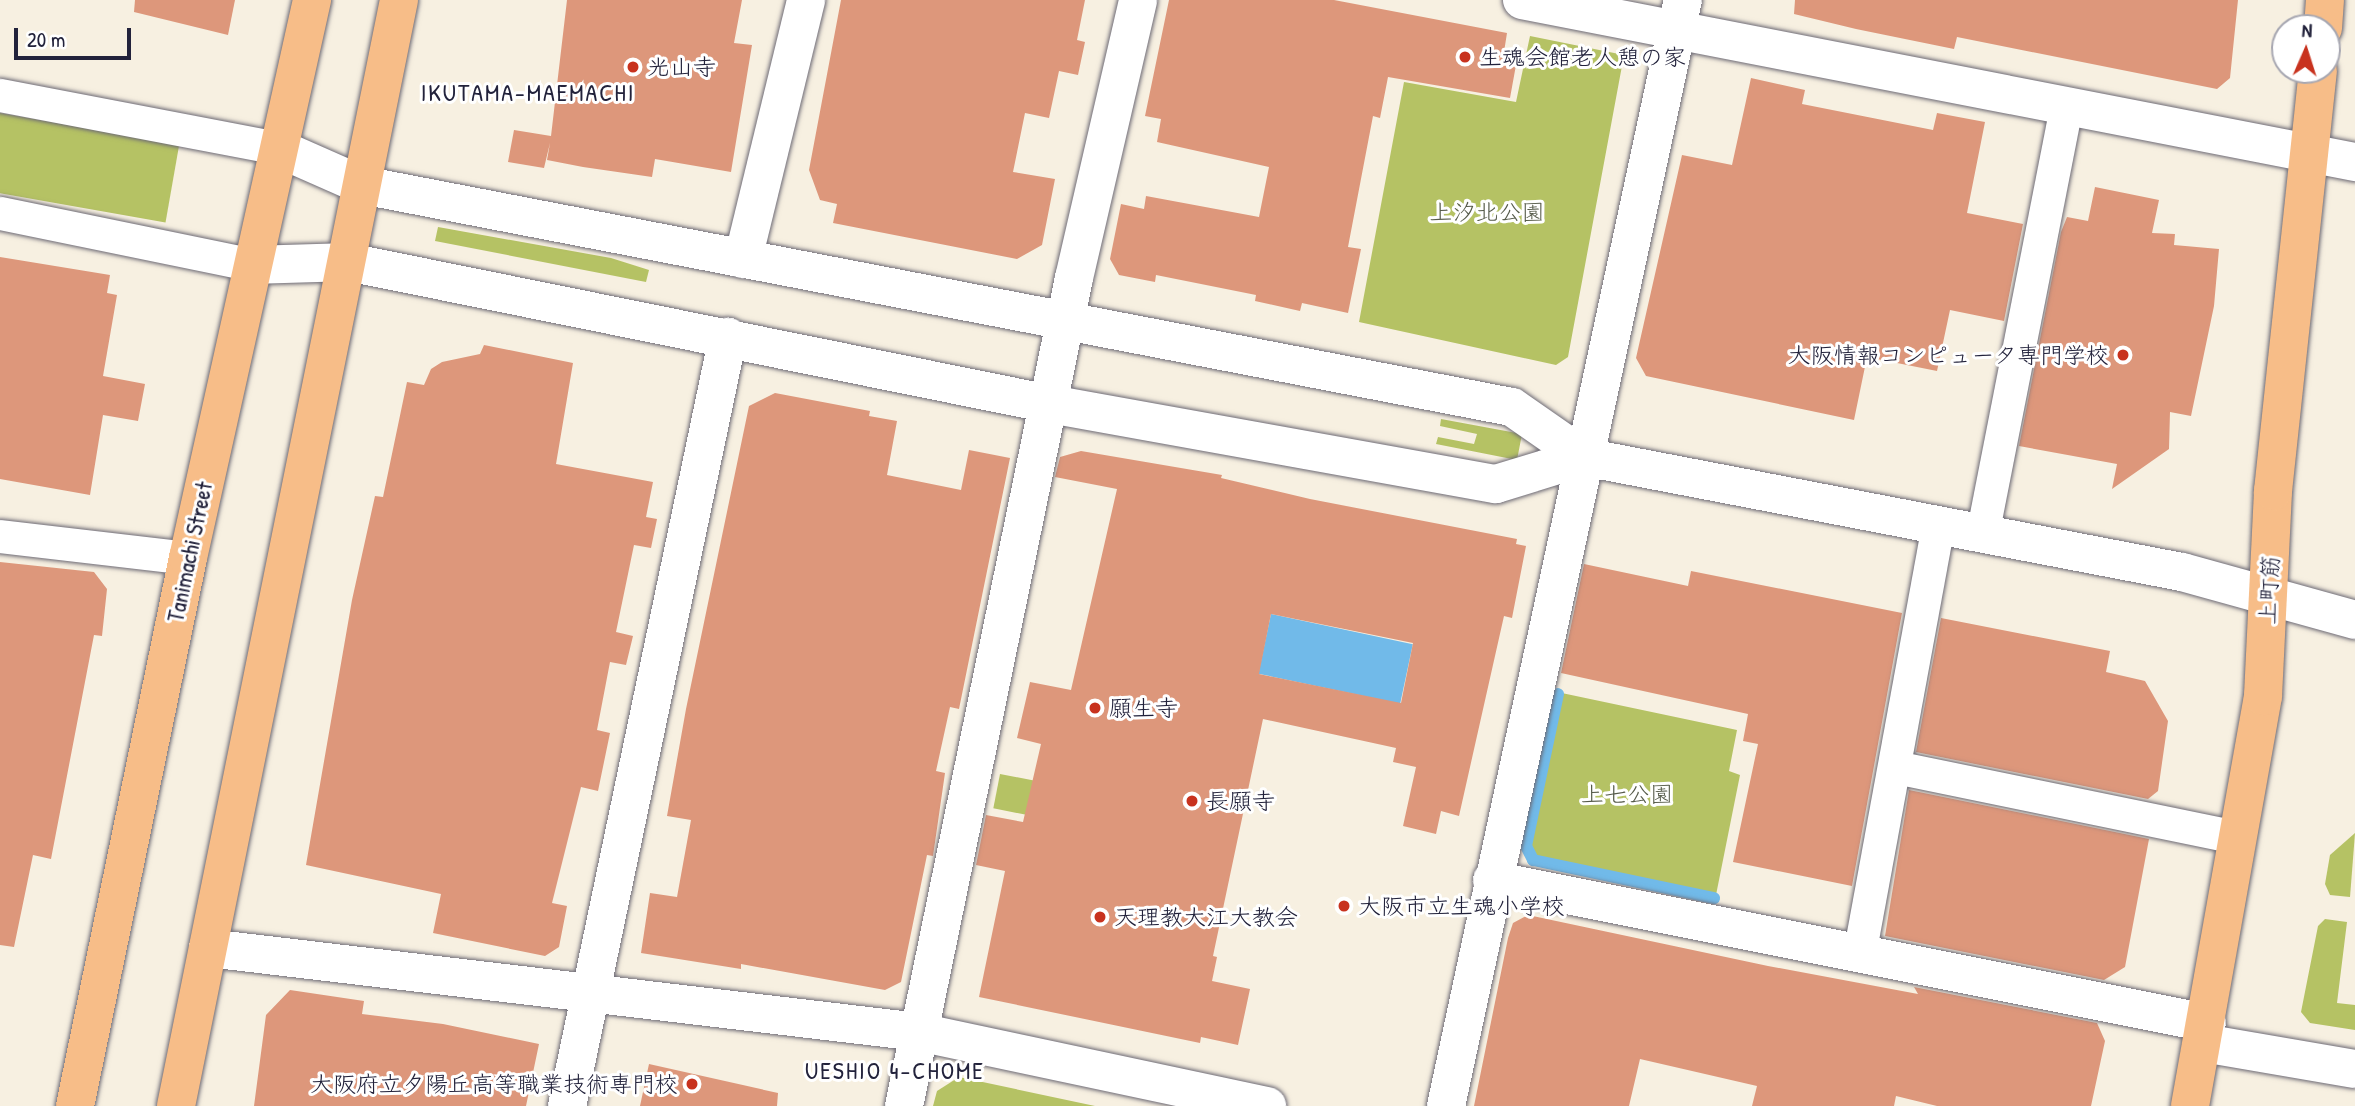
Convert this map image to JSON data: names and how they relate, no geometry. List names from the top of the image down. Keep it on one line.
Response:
{"streets":{"main road":["Tanimachi Street","上町筋"]},"districts":["IKUTAMA-MAEMACHI","UESHIO 4-CHOME"],"parks":["上汐北公園","上七公園"],"places":["生魂会館老人憩の家","光山寺","大阪情報コンピュータ専門学校","願生寺","長願寺","大阪市立生魂小学校","天理教大江大教会","大阪府立夕陽丘高等職業技術専門校"],"scale_bar":"20 m","north":"top"}
